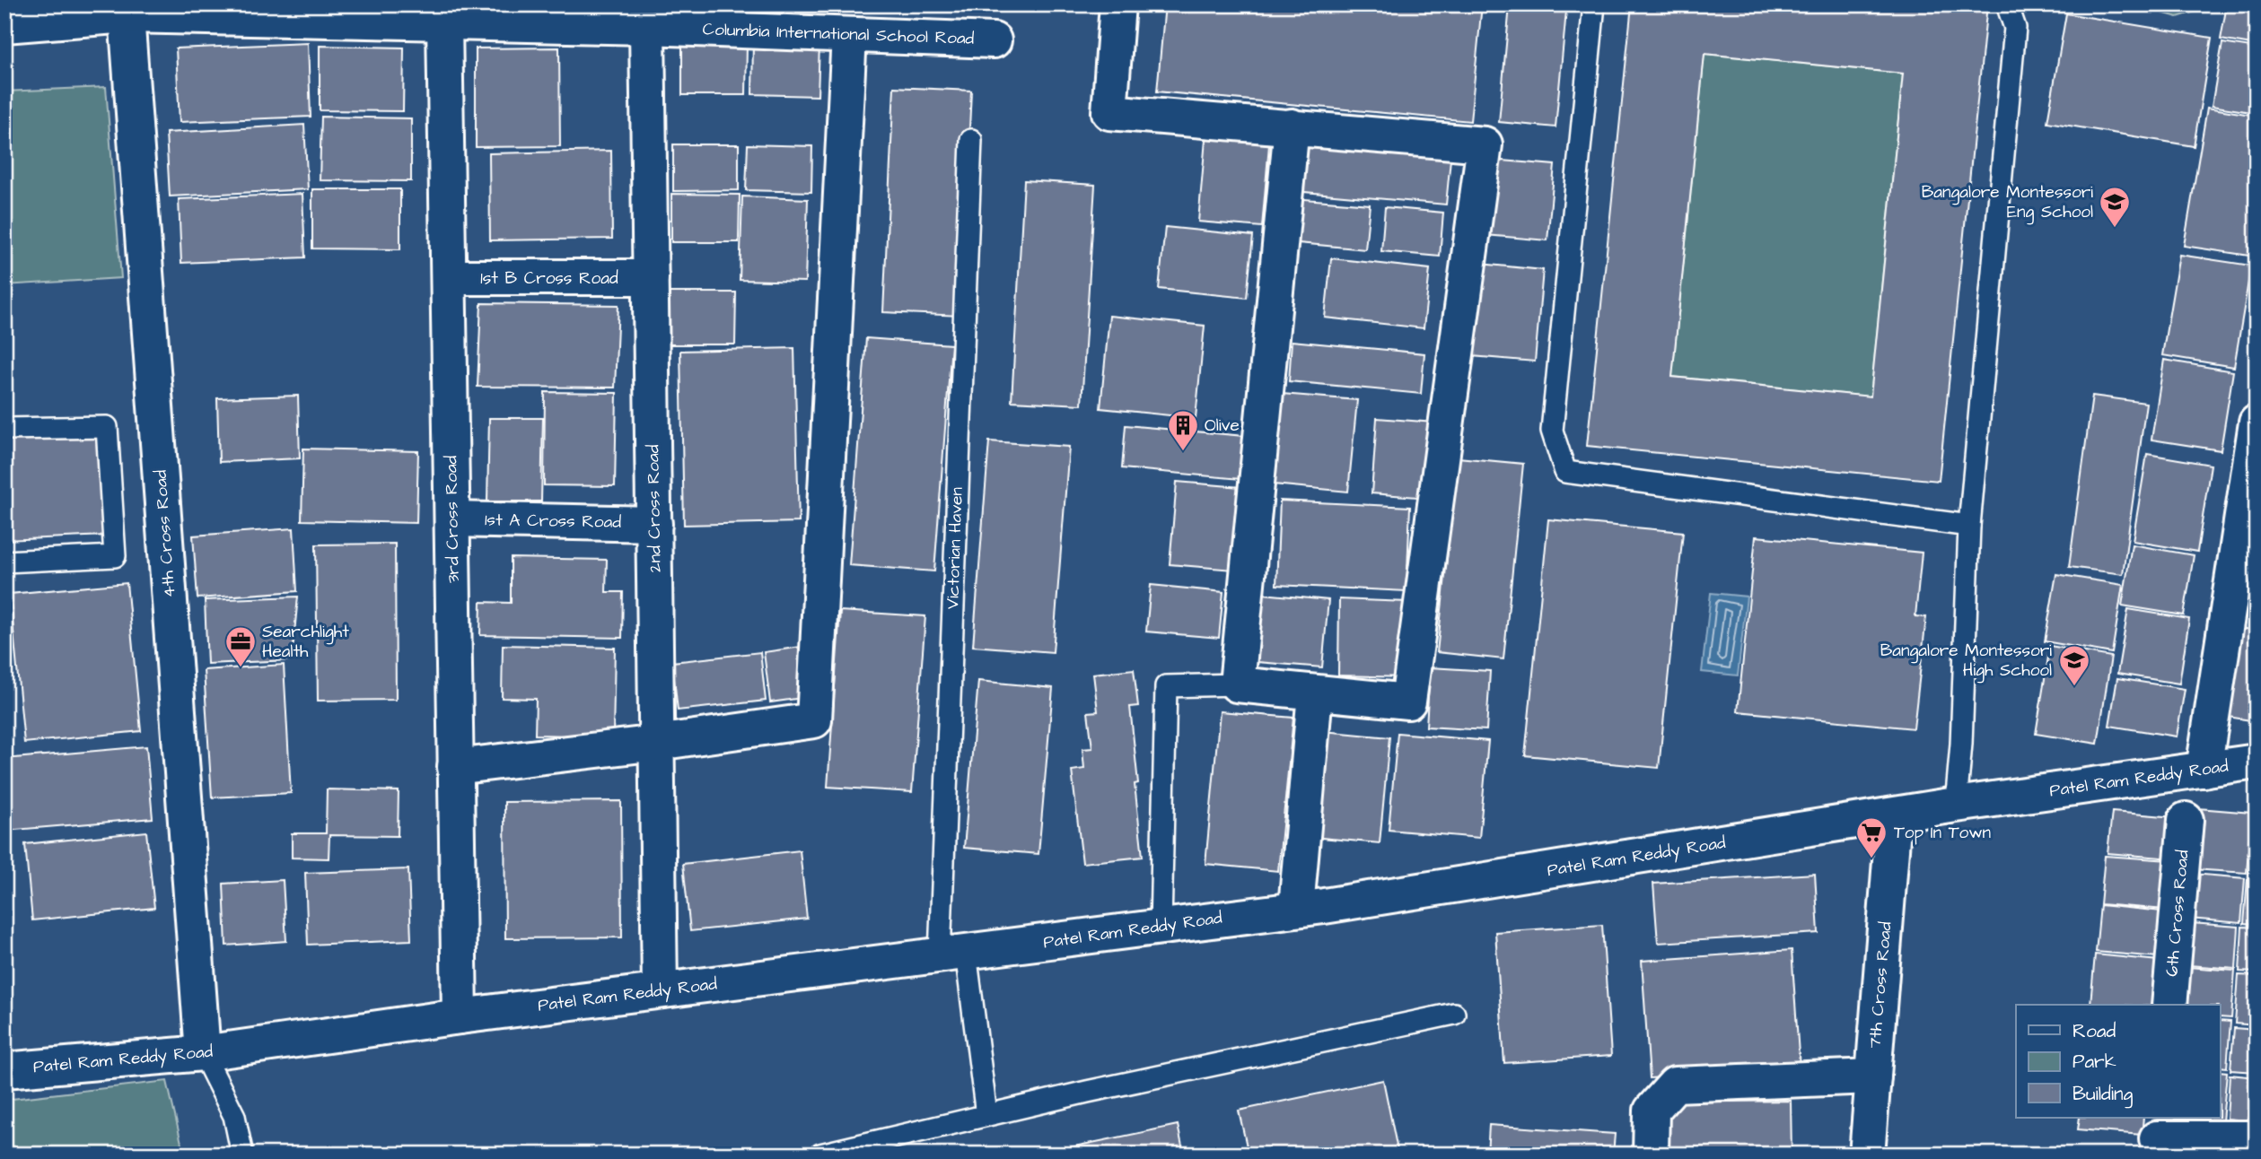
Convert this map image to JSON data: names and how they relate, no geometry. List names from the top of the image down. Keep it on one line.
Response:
{"streets":{"street":["Columbia International School Road","1st B Cross Road","2nd Cross Road","3rd Cross Road","1st A Cross Road","4th Cross Road","Patel Ram Reddy Road","6th Cross Road","7th Cross Road"],"lane":["Victorian Haven"]},"crossings":[["Columbia International School Road","2nd Cross Road"],["Columbia International School Road","3rd Cross Road"],["Columbia International School Road","4th Cross Road"],["1st B Cross Road","2nd Cross Road"],["1st B Cross Road","3rd Cross Road"],["2nd Cross Road","1st A Cross Road"],["2nd Cross Road","Patel Ram Reddy Road"],["3rd Cross Road","1st A Cross Road"],["3rd Cross Road","Patel Ram Reddy Road"],["4th Cross Road","Patel Ram Reddy Road"],["Victorian Haven","Patel Ram Reddy Road"],["Patel Ram Reddy Road","7th Cross Road"]],"places":{"school or university":["Bangalore Montessori Eng School","Bangalore Montessori High School"],"building":["Olive"],"office":["Searchlight Health"],"supermarket":["Top In Town"]},"legend":["Road","Park","Building"]}
